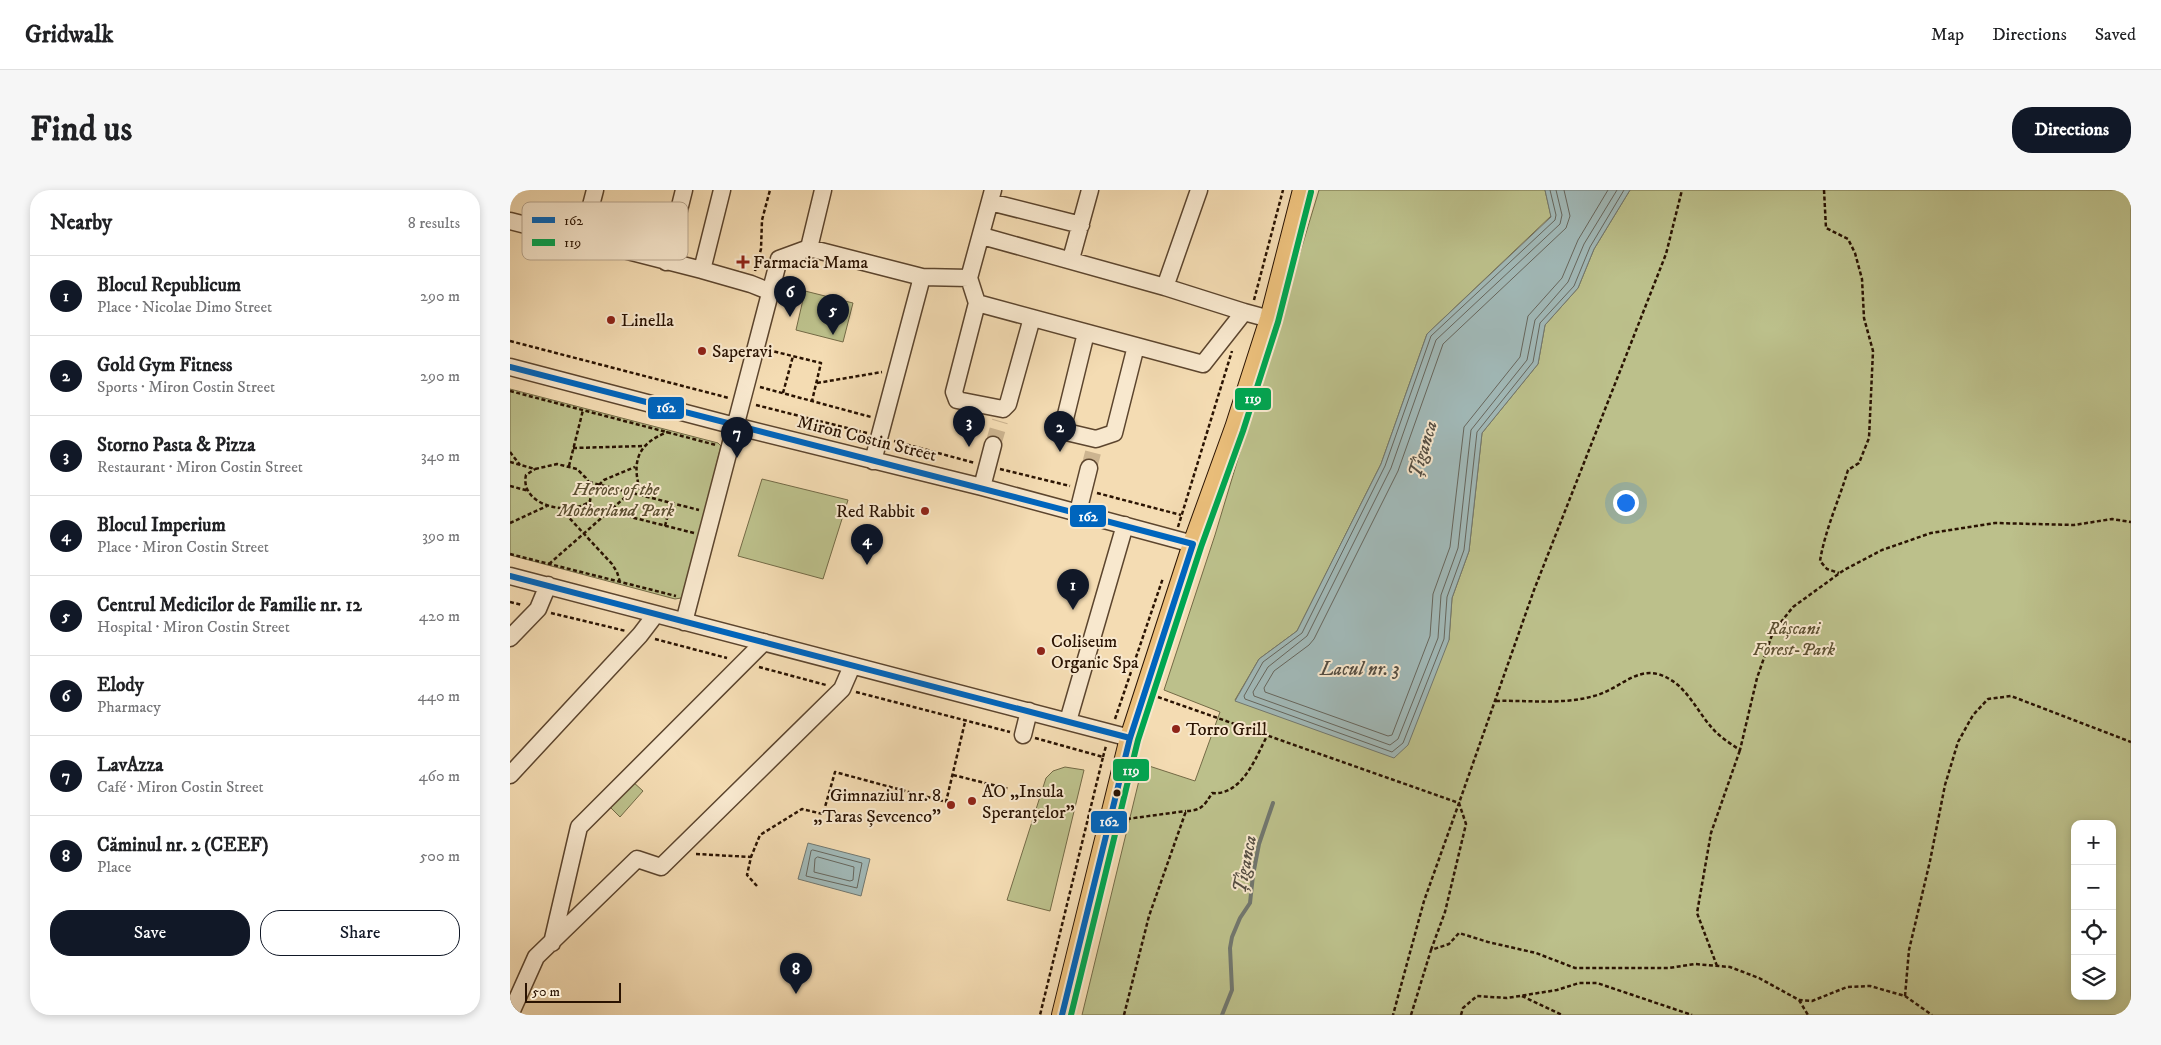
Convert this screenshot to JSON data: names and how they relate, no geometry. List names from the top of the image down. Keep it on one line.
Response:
{"streets":{"street":["Miron Costin Street"]},"water":["Țîganca","Lacul nr. 3"],"parks":["Heroes of the Motherland Park","Râșcani Forest-Park"],"places":{"health":["Farmacia Mama"],"other":["Linella","Saperavi","Red Rabbit","Coliseum Organic Spa","Torro Grill","AO „Insula Speranțelor”","Gimnaziul nr. 8 „Taras Șevcenco”"]},"lines":["transit line 119","transit line 162"],"legend":["162","119"],"scale_bar":"50 m","page":{"header":"Gridwalk","nav":["Map","Directions","Saved"],"buttons":["Directions",["Save","Share"]],"title":"Find us","heading":["Nearby","8 results"],"list":[{"mark":"1","name":"Blocul Republicum","note":"Place · Nicolae Dimo Street","value":"290 m"},{"mark":"2","name":"Gold Gym Fitness","note":"Sports · Miron Costin Street","value":"290 m"},{"mark":"3","name":"Storno Pasta & Pizza","note":"Restaurant · Miron Costin Street","value":"340 m"},{"mark":"4","name":"Blocul Imperium","note":"Place · Miron Costin Street","value":"390 m"},{"mark":"5","name":"Centrul Medicilor de Familie nr. 12","note":"Hospital · Miron Costin Street","value":"420 m"},{"mark":"6","name":"Elody","note":"Pharmacy","value":"440 m"},{"mark":"7","name":"LavAzza","note":"Café · Miron Costin Street","value":"460 m"},{"mark":"8","name":"Căminul nr. 2 (CEEF)","note":"Place","value":"500 m"}],"pins":["6","5","3","2","7","4","1","8"],"map_buttons":["+","−"],"scale":"50 m"}}
